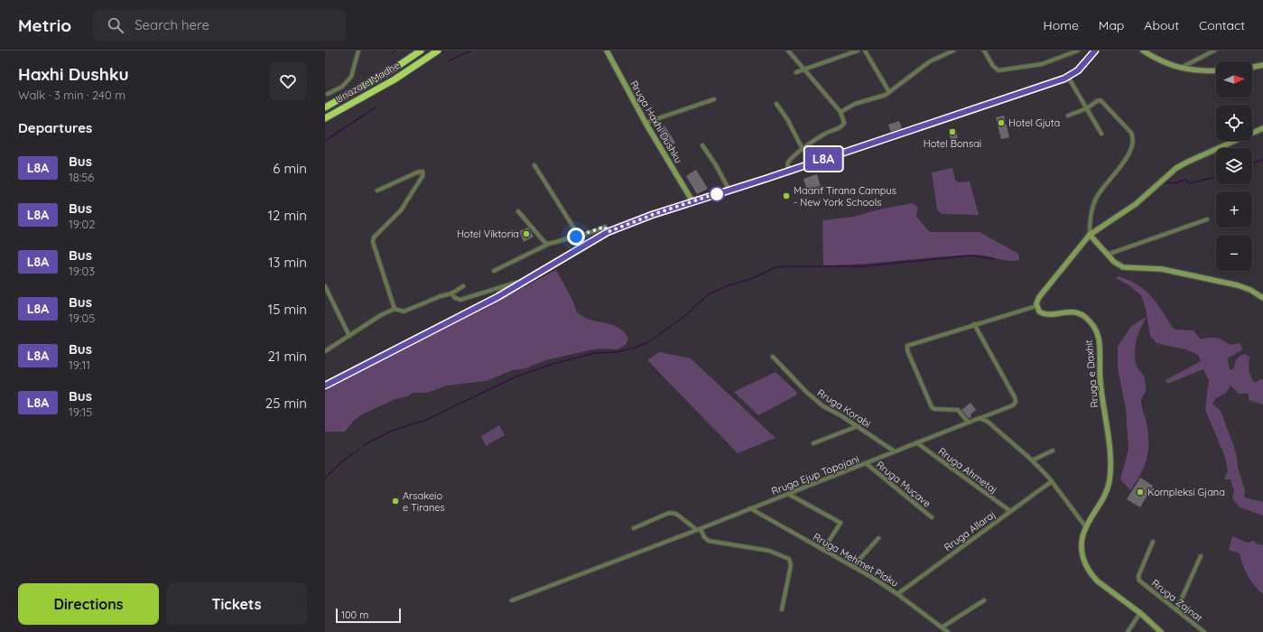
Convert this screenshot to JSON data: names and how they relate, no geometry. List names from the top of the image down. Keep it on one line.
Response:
{"streets":{"highway":["Unaza e Madhe"],"street":["Rruga Haxhi Dushku","Rruga e Daxhit","Rruga Korabi","Rruga Ahmetaj","Rruga Ejup Topojani","Rruga Muçave","Rruga Allaraj","Rruga Mehmet Plaku","Rruga Zajnat"]},"crossings":[["Rruga Korabi","Rruga Ejup Topojani"],["Rruga Ahmetaj","Rruga Ejup Topojani"],["Rruga Ahmetaj","Rruga Allaraj"],["Rruga Ejup Topojani","Rruga Muçave"],["Rruga Ejup Topojani","Rruga Mehmet Plaku"],["Rruga Allaraj","Rruga Mehmet Plaku"]],"places":["Hotel Gjuta","Hotel Bonsai","Maarif Tirana Campus - New York Schools","Hotel Viktoria","Kompleksi Gjana","Arsakeio e Tiranes"],"lines":["bus line L8A"],"scale_bar":"100 m","north":"right","page":{"header":"Metrio","search":"Search here","nav":["Home","Map","About","Contact"],"heading":[["Haxhi Dushku","Walk · 3 min · 240 m"],"Departures"],"on_map":"L8A","map_buttons":["+","−"],"list":[{"mark":"L8A","name":"Bus","note":"18:56","value":"6 min"},{"mark":"L8A","name":"Bus","note":"19:02","value":"12 min"},{"mark":"L8A","name":"Bus","note":"19:03","value":"13 min"},{"mark":"L8A","name":"Bus","note":"19:05","value":"15 min"},{"mark":"L8A","name":"Bus","note":"19:11","value":"21 min"},{"mark":"L8A","name":"Bus","note":"19:15","value":"25 min"}],"buttons":["Directions","Tickets"],"scale":"100 m"}}
